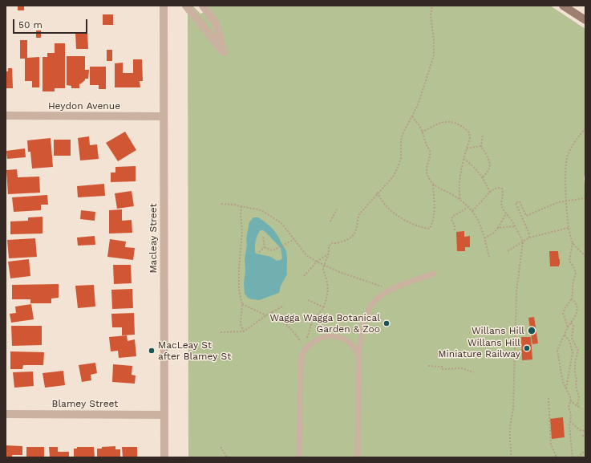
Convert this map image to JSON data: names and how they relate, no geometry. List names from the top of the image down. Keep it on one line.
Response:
{"streets":{"street":["Heydon Avenue","Macleay Street","Blamey Street"]},"crossings":[["Heydon Avenue","Macleay Street"],["Macleay Street","Blamey Street"]],"places":["Wagga Wagga Botanical Garden & Zoo","Willans Hill","Willans Hill Miniature Railway","MacLeay St after Blamey St"],"scale_bar":"50 m"}
